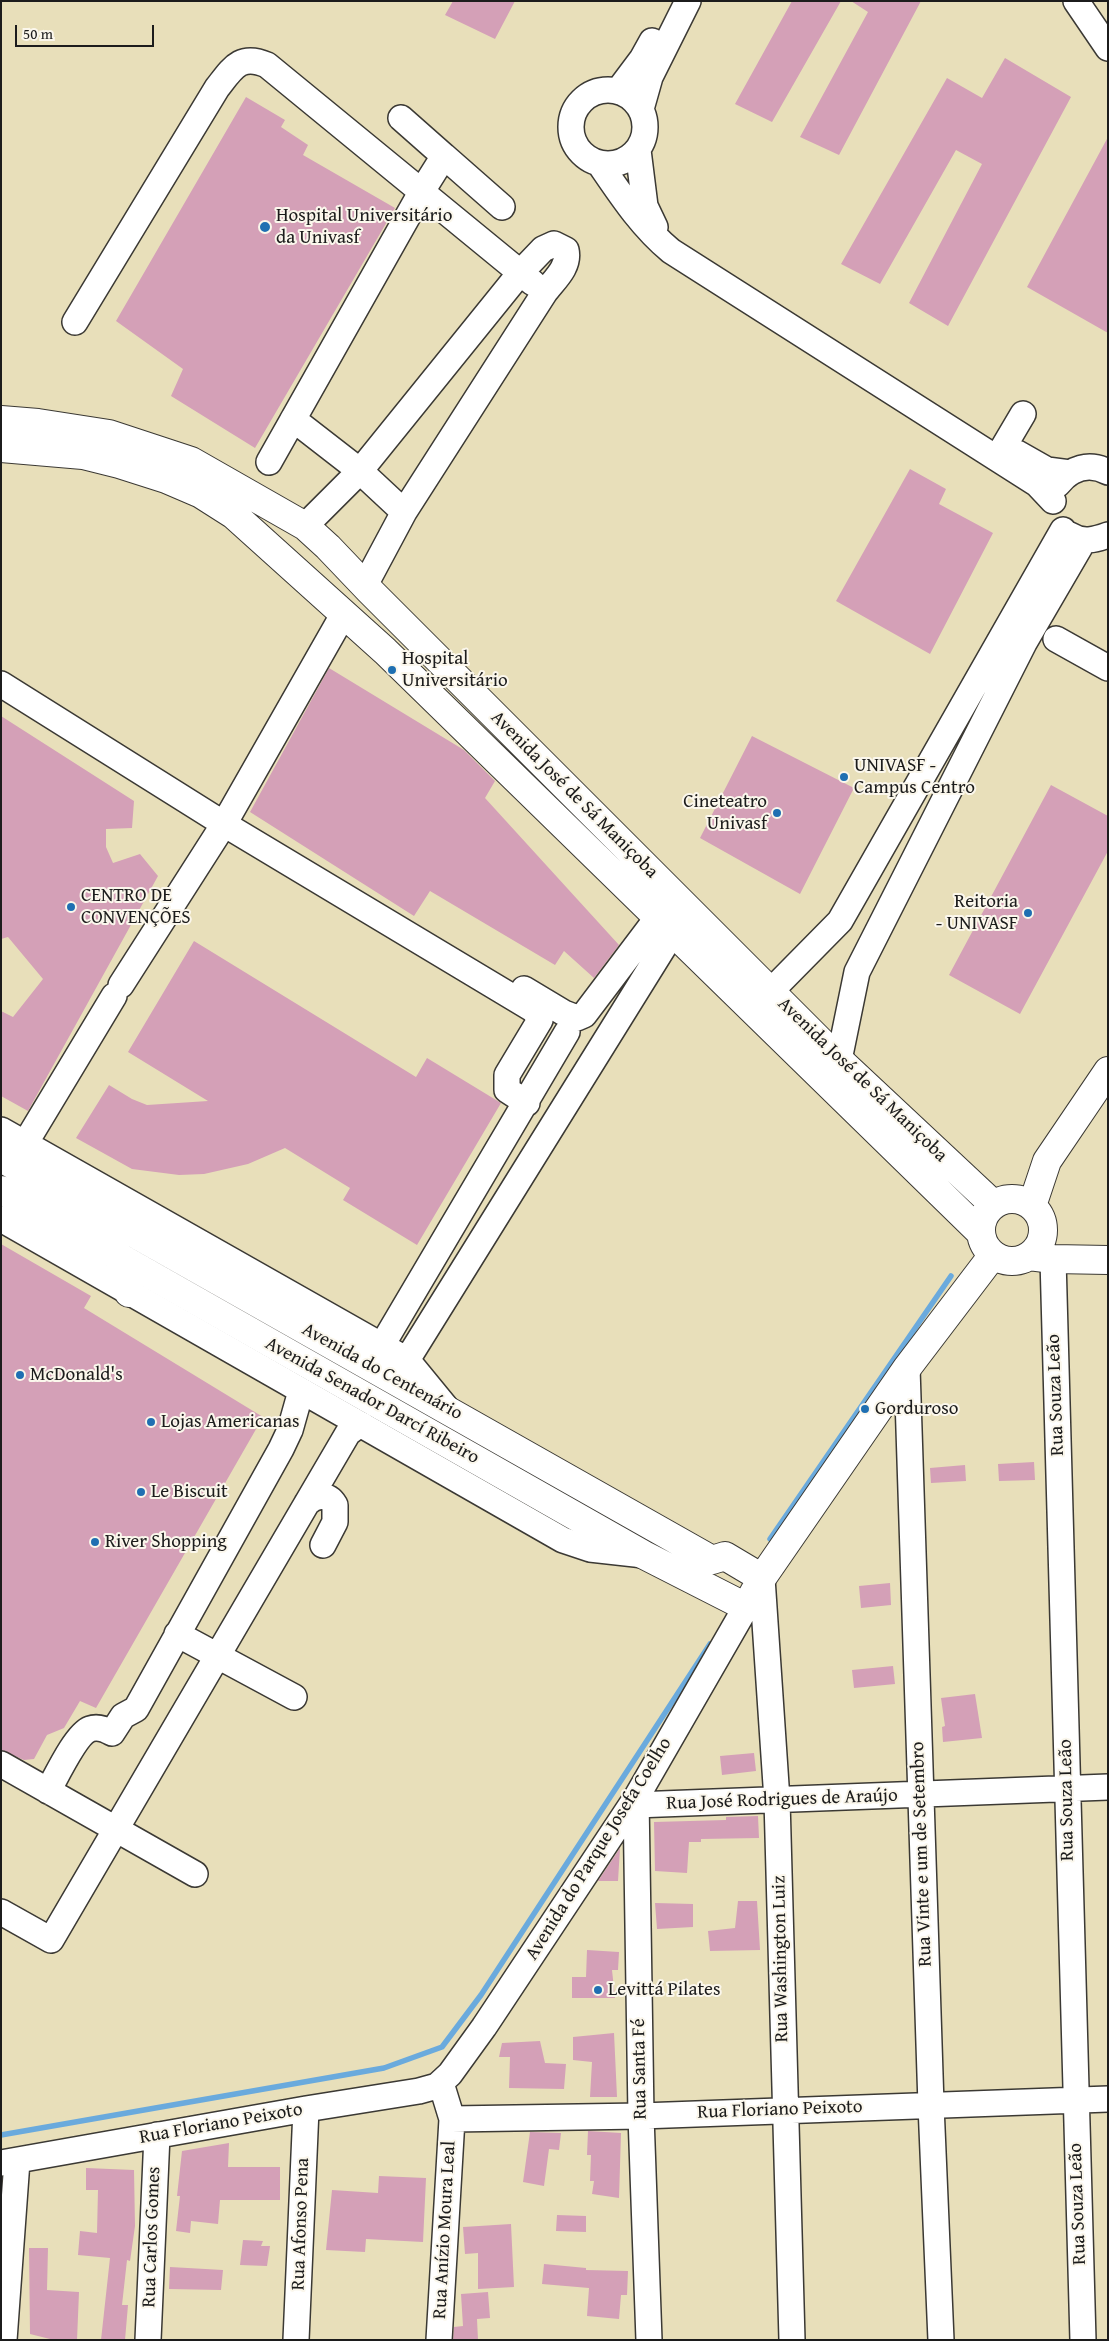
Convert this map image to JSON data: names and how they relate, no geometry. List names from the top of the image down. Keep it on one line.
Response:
{"streets":{"main road":["Avenida José de Sá Maniçoba","Avenida do Centenário","Avenida Senador Darcí Ribeiro"],"street":["Rua Souza Leão","Rua José Rodrigues de Araújo","Avenida do Parque Josefa Coelho","Rua Vinte e um de Setembro","Rua Washington Luiz","Rua Santa Fé","Rua Floriano Peixoto","Rua Afonso Pena","Rua Anízio Moura Leal","Rua Carlos Gomes"]},"crossings":[["Avenida José de Sá Maniçoba","Rua Souza Leão"],["Avenida do Centenário","Rua Washington Luiz"],["Rua Souza Leão","Rua José Rodrigues de Araújo"],["Rua Souza Leão","Rua Floriano Peixoto"],["Avenida Senador Darcí Ribeiro","Avenida do Parque Josefa Coelho"],["Rua José Rodrigues de Araújo","Avenida do Parque Josefa Coelho"],["Rua José Rodrigues de Araújo","Rua Vinte e um de Setembro"],["Rua José Rodrigues de Araújo","Rua Washington Luiz"],["Rua José Rodrigues de Araújo","Rua Santa Fé"],["Avenida do Parque Josefa Coelho","Rua Santa Fé"],["Avenida do Parque Josefa Coelho","Rua Floriano Peixoto"],["Avenida do Parque Josefa Coelho","Rua Anízio Moura Leal"],["Rua Vinte e um de Setembro","Rua Floriano Peixoto"],["Rua Washington Luiz","Rua Floriano Peixoto"],["Rua Santa Fé","Rua Floriano Peixoto"],["Rua Floriano Peixoto","Rua Afonso Pena"],["Rua Floriano Peixoto","Rua Anízio Moura Leal"],["Rua Floriano Peixoto","Rua Carlos Gomes"]],"places":["Hospital Universitário da Univasf","Hospital Universitário","UNIVASF - Campus Centro","Cineteatro Univasf","CENTRO DE CONVENÇÕES","Reitoria - UNIVASF","McDonald's","Gorduroso","Lojas Americanas","Le Biscuit","River Shopping","Levittá Pilates"],"scale_bar":"50 m"}
